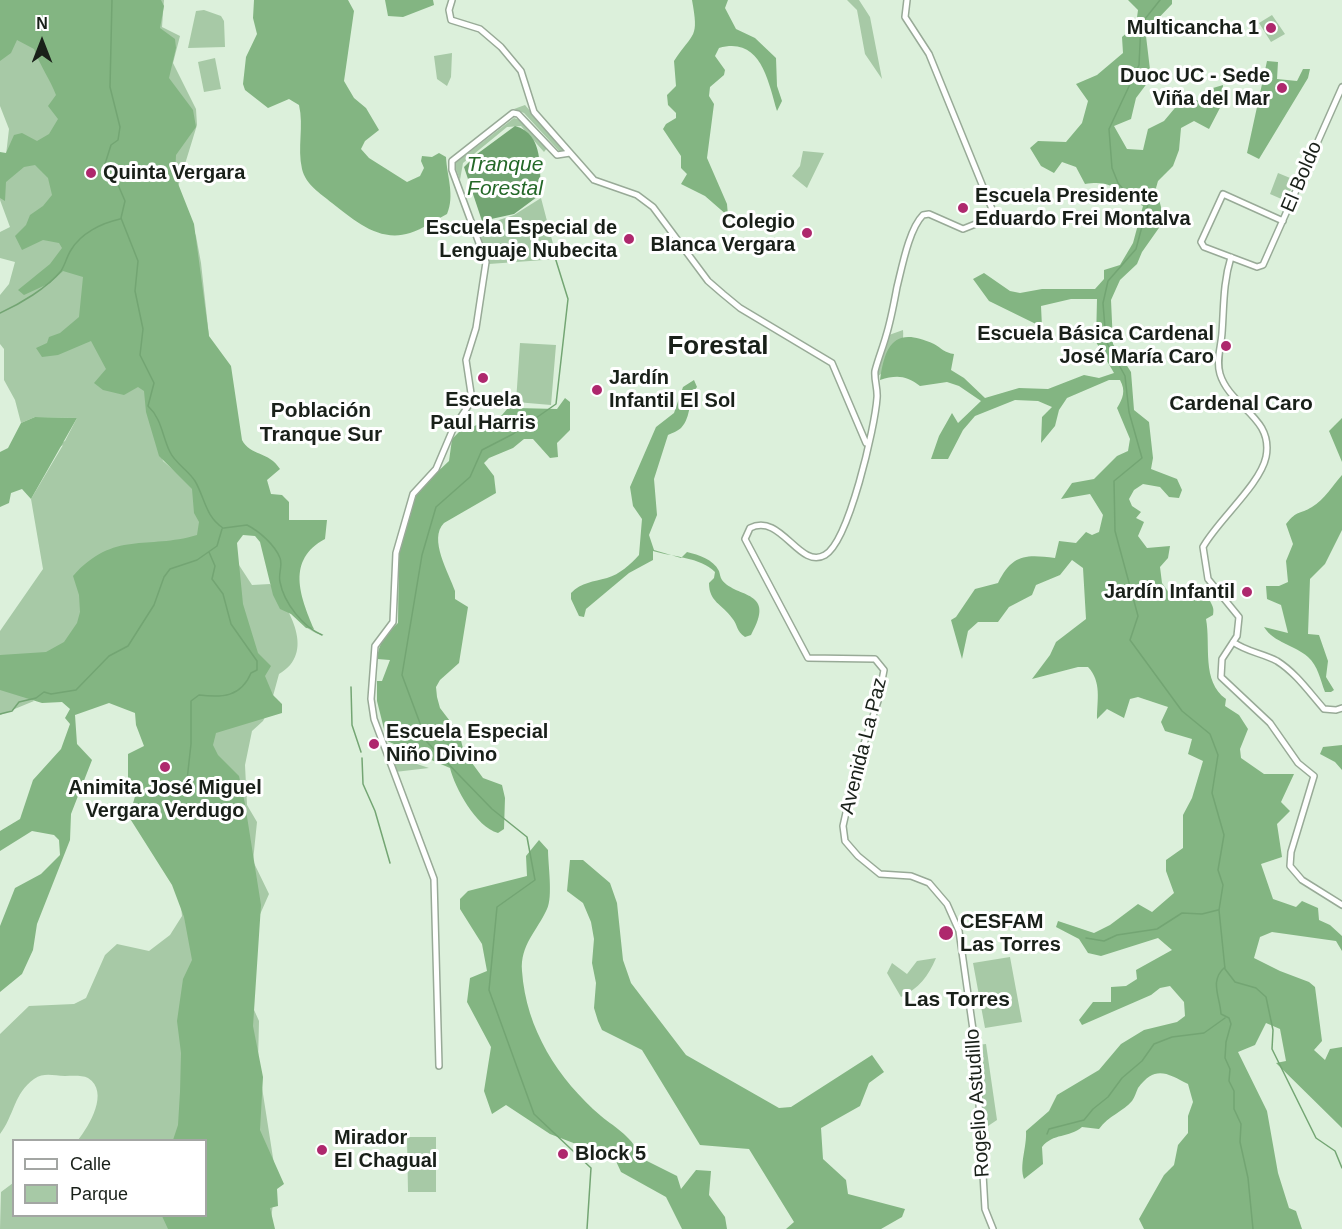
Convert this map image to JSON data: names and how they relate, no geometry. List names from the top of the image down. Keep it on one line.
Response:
{"streets":{"street":["El Boldo","Avenida La Paz","Rogelio Astudillo"]},"crossings":[["Avenida La Paz","Rogelio Astudillo"]],"districts":["Forestal","Cardenal Caro","Población Tranque Sur","Las Torres"],"water":["Tranque Forestal"],"places":["Multicancha 1","Duoc UC - Sede Viña del Mar","Quinta Vergara","Escuela Presidente Eduardo Frei Montalva","Colegio Blanca Vergara","Escuela Especial de Lenguaje Nubecita","Escuela Básica Cardenal José María Caro","Escuela Paul Harris","Jardín Infantil El Sol","Jardín Infantil","Escuela Especial Niño Divino","Animita José Miguel Vergara Verdugo","CESFAM Las Torres","Mirador El Chagual","Block 5"],"legend":["Calle","Parque"],"north":"top"}
